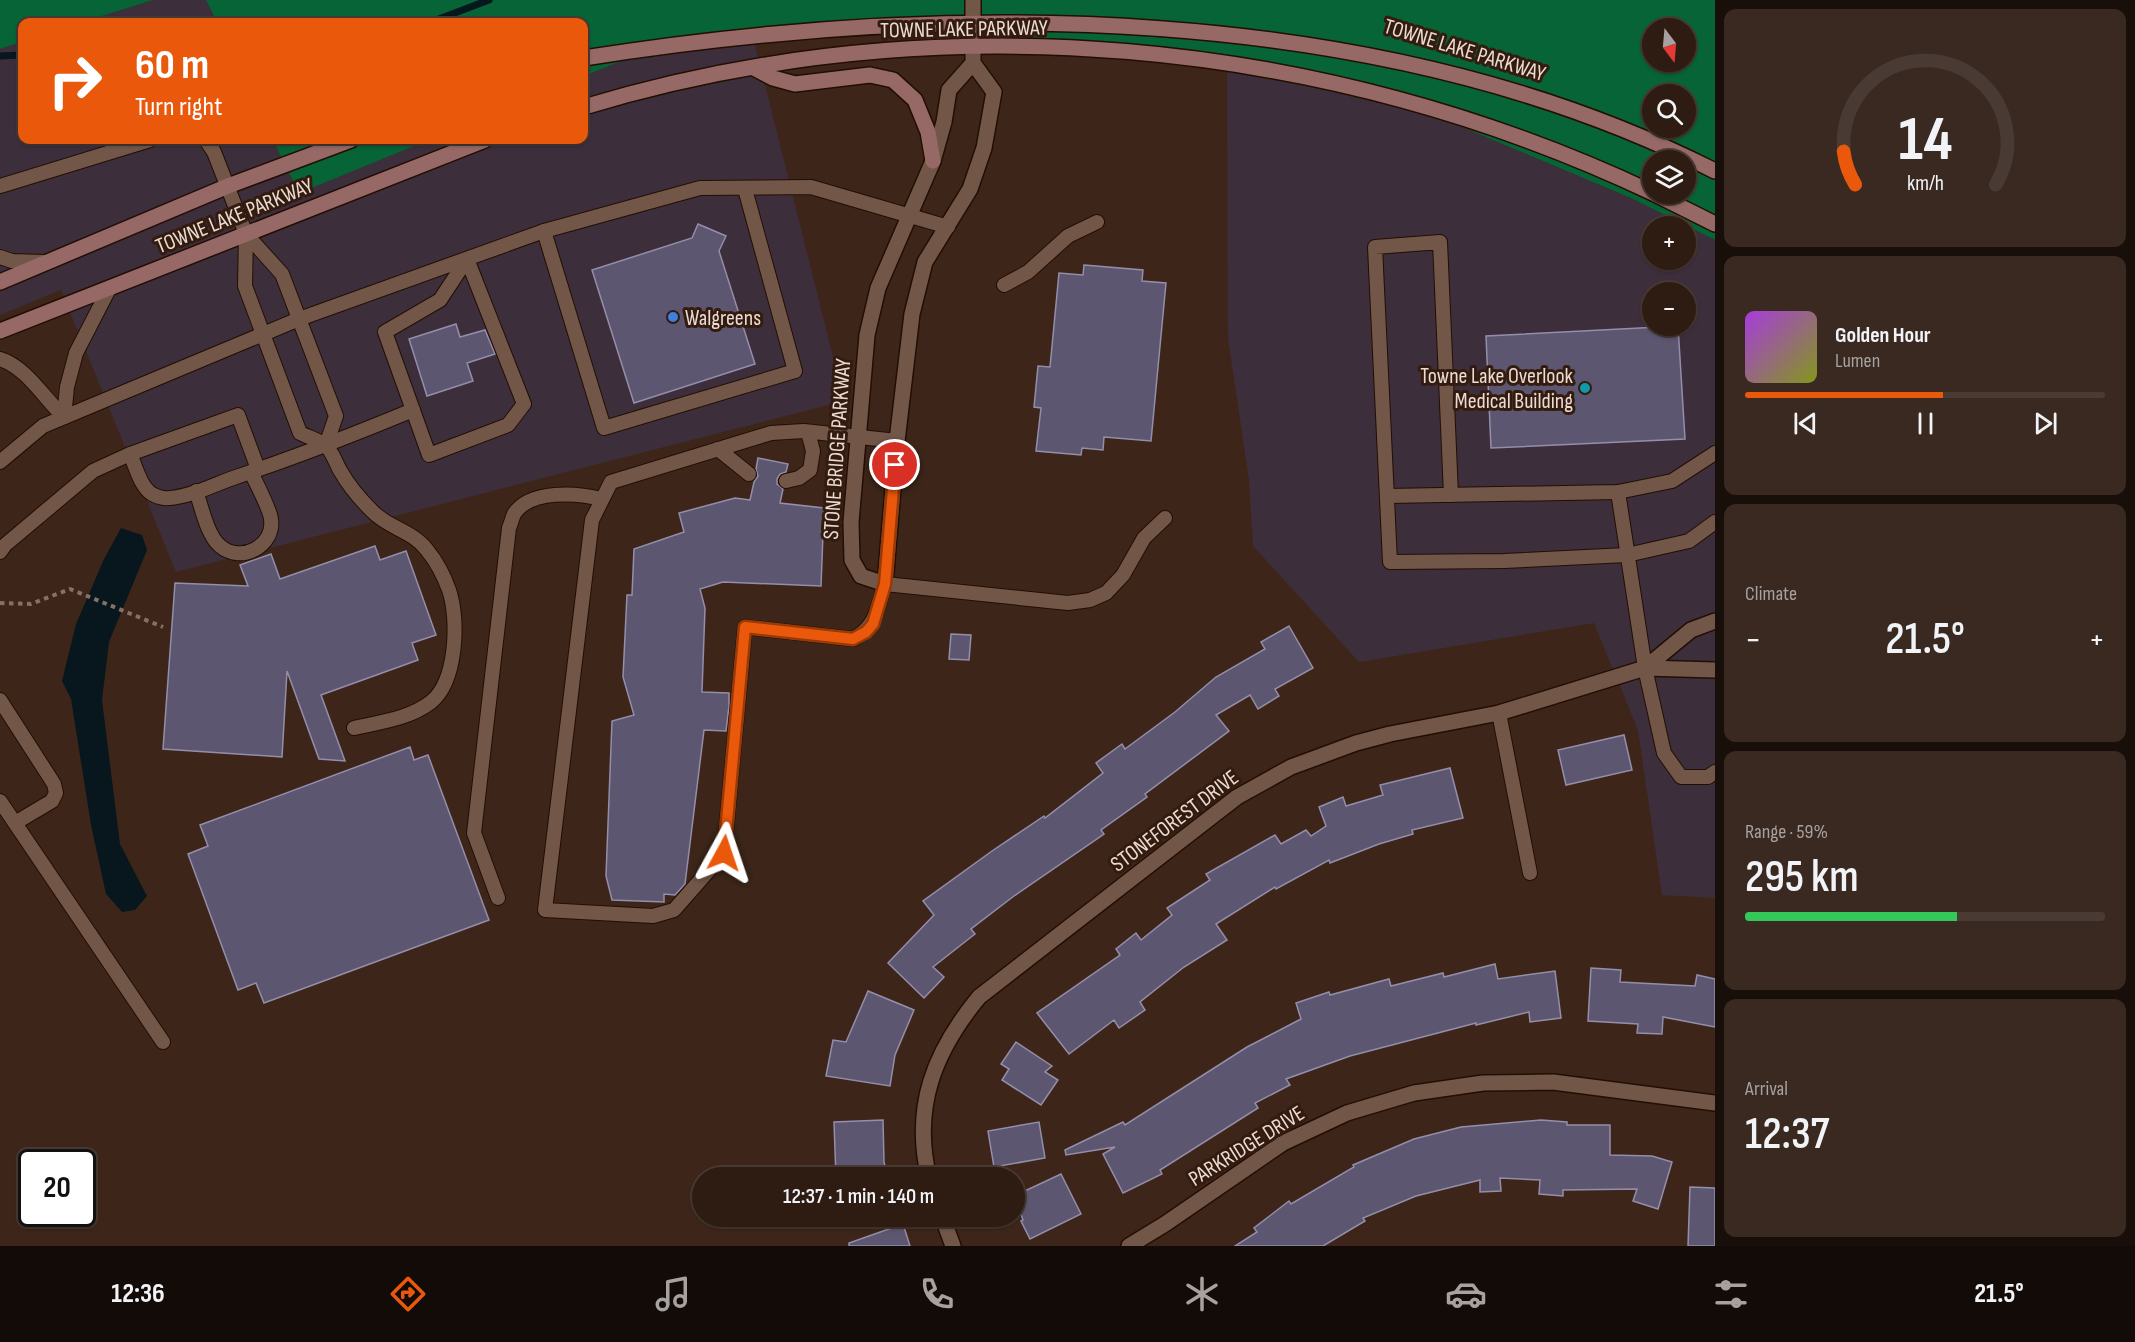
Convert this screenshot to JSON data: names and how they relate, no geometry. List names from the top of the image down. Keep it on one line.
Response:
{"streets":{"main road":["TOWNE LAKE PARKWAY"],"street":["STONE BRIDGE PARKWAY","STONEFOREST DRIVE","PARKRIDGE DRIVE"]},"places":["Walgreens","Towne Lake Overlook Medical Building"],"north":"bottom","page":{"map_buttons":["+","−"],"turn":["60 m","Turn right"],"song":["Golden Hour","Lumen"],"tile":["Climate",["Range · 59%","295 km"],["Arrival","12:37"]],"heat":["−","21.5°","+"],"limit":"20","trip":"12:37 · 1 min · 140 m","tabs":["12:36","21.5°"],"gauge":["14","km/h"]}}
